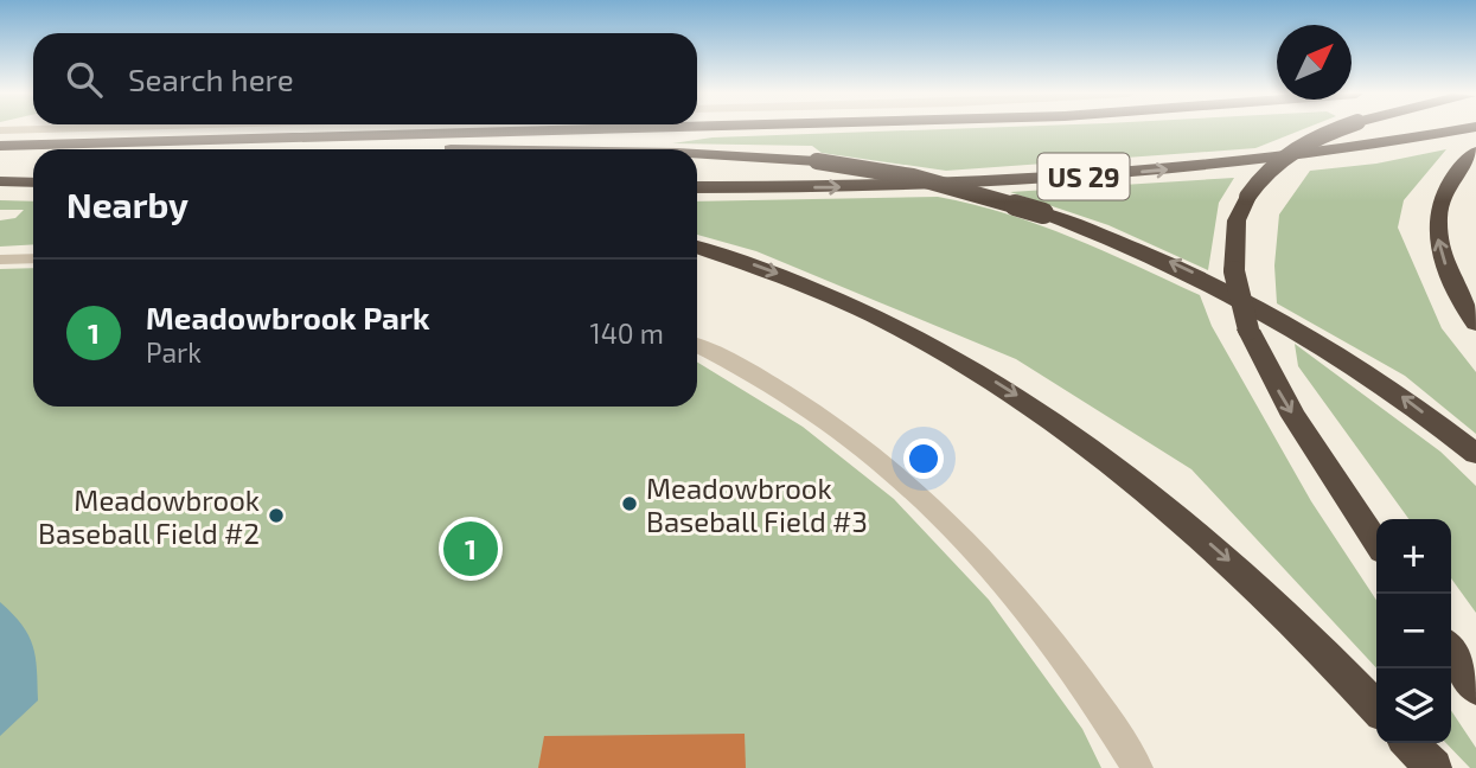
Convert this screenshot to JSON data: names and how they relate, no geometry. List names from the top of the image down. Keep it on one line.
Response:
{"streets":{"highway":["US 29"]},"places":["Meadowbrook Baseball Field #3","Meadowbrook Baseball Field #2"],"north":"top right","page":{"search":"Search here","heading":"Nearby","list":[{"mark":"1","name":"Meadowbrook Park","note":"Park","value":"140 m"}],"pins":"1","map_buttons":["+","−"]}}
